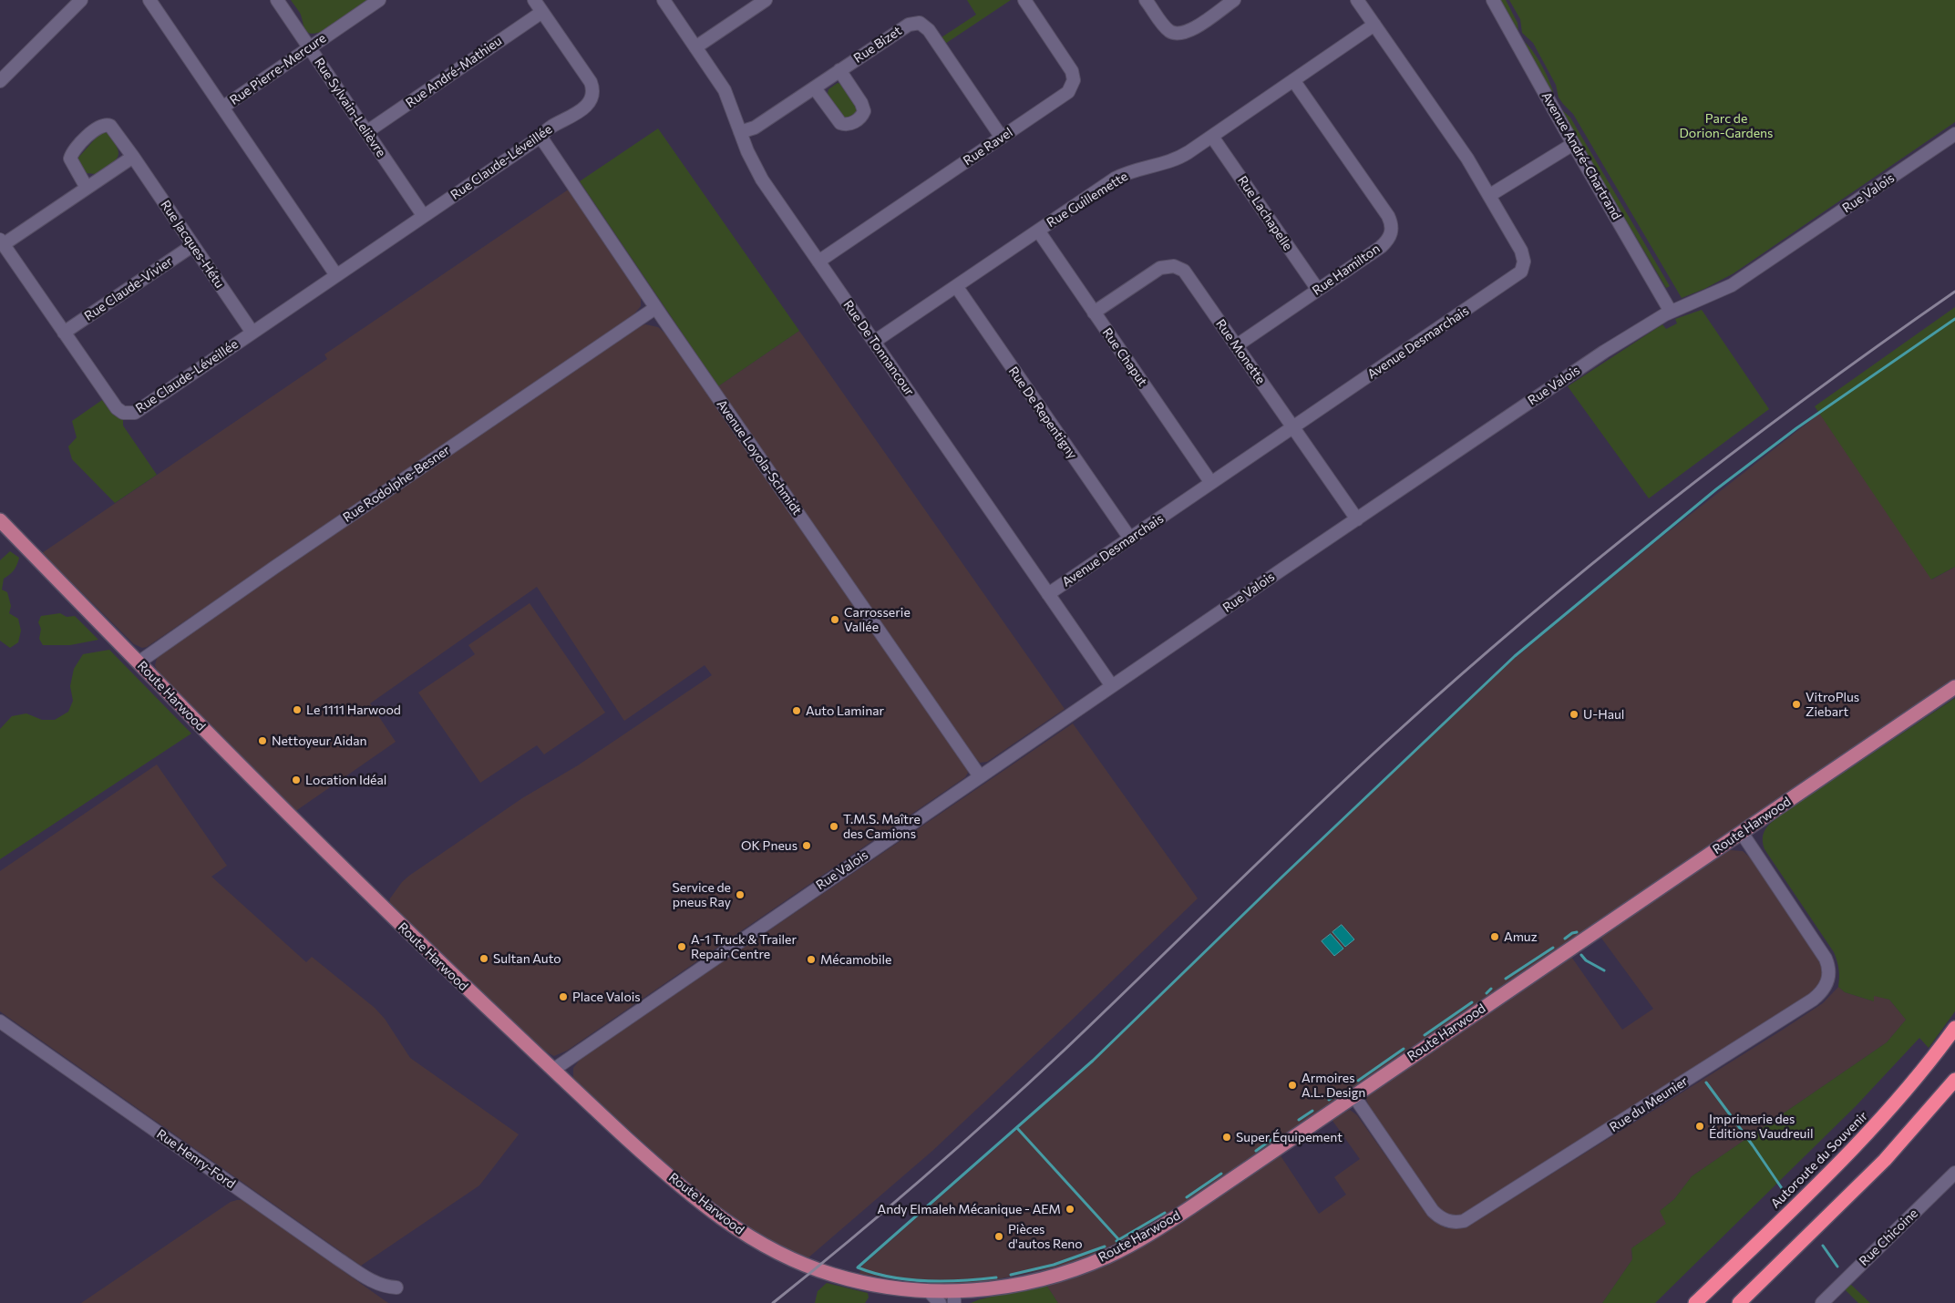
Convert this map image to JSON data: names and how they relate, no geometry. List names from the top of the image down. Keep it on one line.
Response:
{"streets":{"highway":["Autoroute du Souvenir"],"main road":["Route Harwood"],"street":["Rue Bizet","Rue Pierre-Mercure","Rue André-Mathieu","Rue Sylvain-Lelièvre","Rue Ravel","Avenue André-Chartrand","Rue Claude-Léveillée","Rue Valois","Rue Guillemette","Rue Lachapelle","Rue Jacques-Hétu","Rue Hamilton","Rue Claude-Vivier","Avenue Desmarchais","Rue De Tonnancour","Rue Monette","Rue Chaput","Rue De Repentigny","Avenue Loyola-Schmidt","Rue Rodolphe-Besner","Rue du Meunier","Rue Henry-Ford","Rue Chicoine"]},"crossings":[["Rue Bizet","Rue Ravel"],["Rue Bizet","Rue De Tonnancour"],["Rue Pierre-Mercure","Rue Sylvain-Lelièvre"],["Rue André-Mathieu","Rue Sylvain-Lelièvre"],["Rue André-Mathieu","Rue Claude-Léveillée"],["Rue Sylvain-Lelièvre","Rue Claude-Léveillée"],["Rue Ravel","Rue De Tonnancour"],["Avenue André-Chartrand","Rue Valois"],["Rue Claude-Léveillée","Rue Jacques-Hétu"],["Rue Claude-Léveillée","Rue Claude-Vivier"],["Rue Claude-Léveillée","Avenue Loyola-Schmidt"],["Rue Valois","Rue De Tonnancour"],["Rue Valois","Rue Monette"],["Rue Valois","Avenue Loyola-Schmidt"],["Rue Valois","Route Harwood"],["Rue Guillemette","Rue Lachapelle"],["Rue Guillemette","Rue Hamilton"],["Rue Guillemette","Avenue Desmarchais"],["Rue Guillemette","Rue De Tonnancour"],["Rue Guillemette","Rue Chaput"],["Rue Guillemette","Rue De Repentigny"],["Rue Lachapelle","Rue Hamilton"],["Rue Jacques-Hétu","Rue Claude-Vivier"],["Rue Hamilton","Rue Monette"],["Avenue Desmarchais","Rue De Tonnancour"],["Avenue Desmarchais","Rue Monette"],["Avenue Desmarchais","Rue Chaput"],["Avenue Desmarchais","Rue De Repentigny"],["Rue Monette","Rue Chaput"],["Avenue Loyola-Schmidt","Rue Rodolphe-Besner"],["Rue Rodolphe-Besner","Route Harwood"],["Route Harwood","Rue du Meunier"]],"parks":["Parc de Dorion-Gardens"],"places":["Carrosserie Vallée","VitroPlus Ziebart","Le 1111 Harwood","Auto Laminar","U-Haul","Nettoyeur Aidan","Location Idéal","T.M.S. Maître des Camions","OK Pneus","Service de pneus Ray","Amuz","A-1 Truck & Trailer Repair Centre","Sultan Auto","Mécamobile","Place Valois","Armoires A.L. Design","Imprimerie des Éditions Vaudreuil","Super Équipement","Andy Elmaleh Mécanique - AEM","Pièces d'autos Reno"]}
